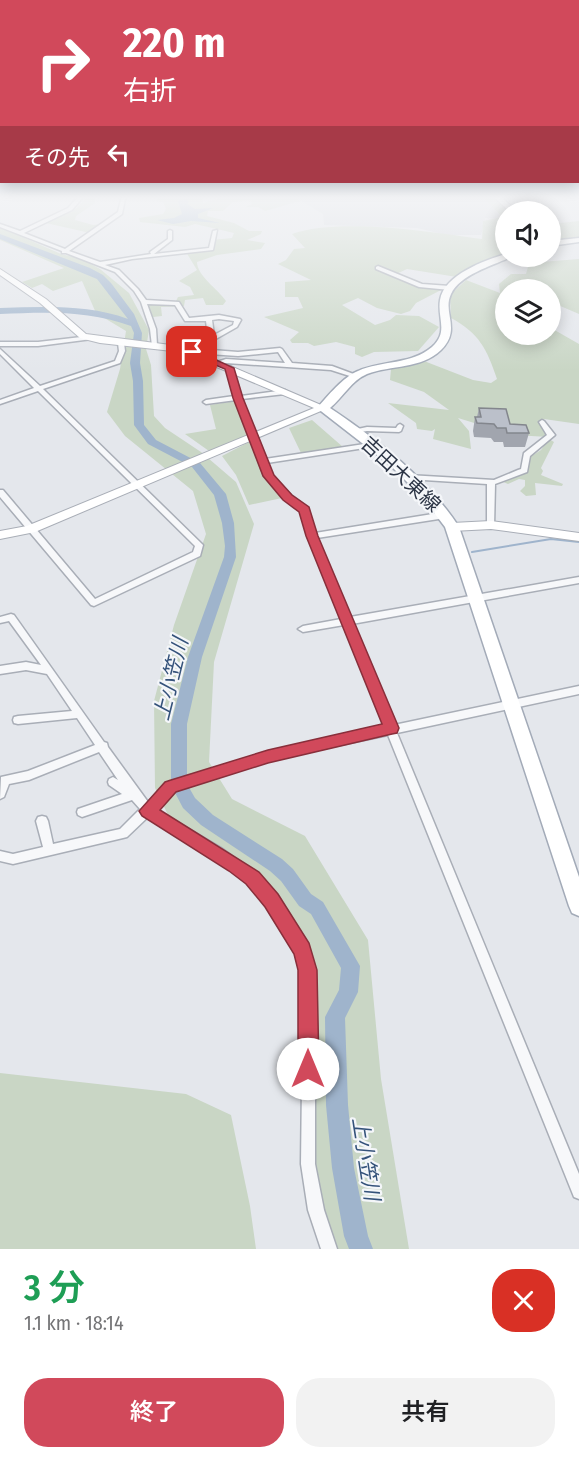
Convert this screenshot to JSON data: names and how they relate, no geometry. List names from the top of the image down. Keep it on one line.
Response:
{"streets":{"main road":["吉田大東線"]},"water":["上小笠川"],"page":{"turn":["220 m","右折"],"then":"その先","heading":["3 分","1.1 km · 18:14"],"buttons":["終了","共有"]}}
